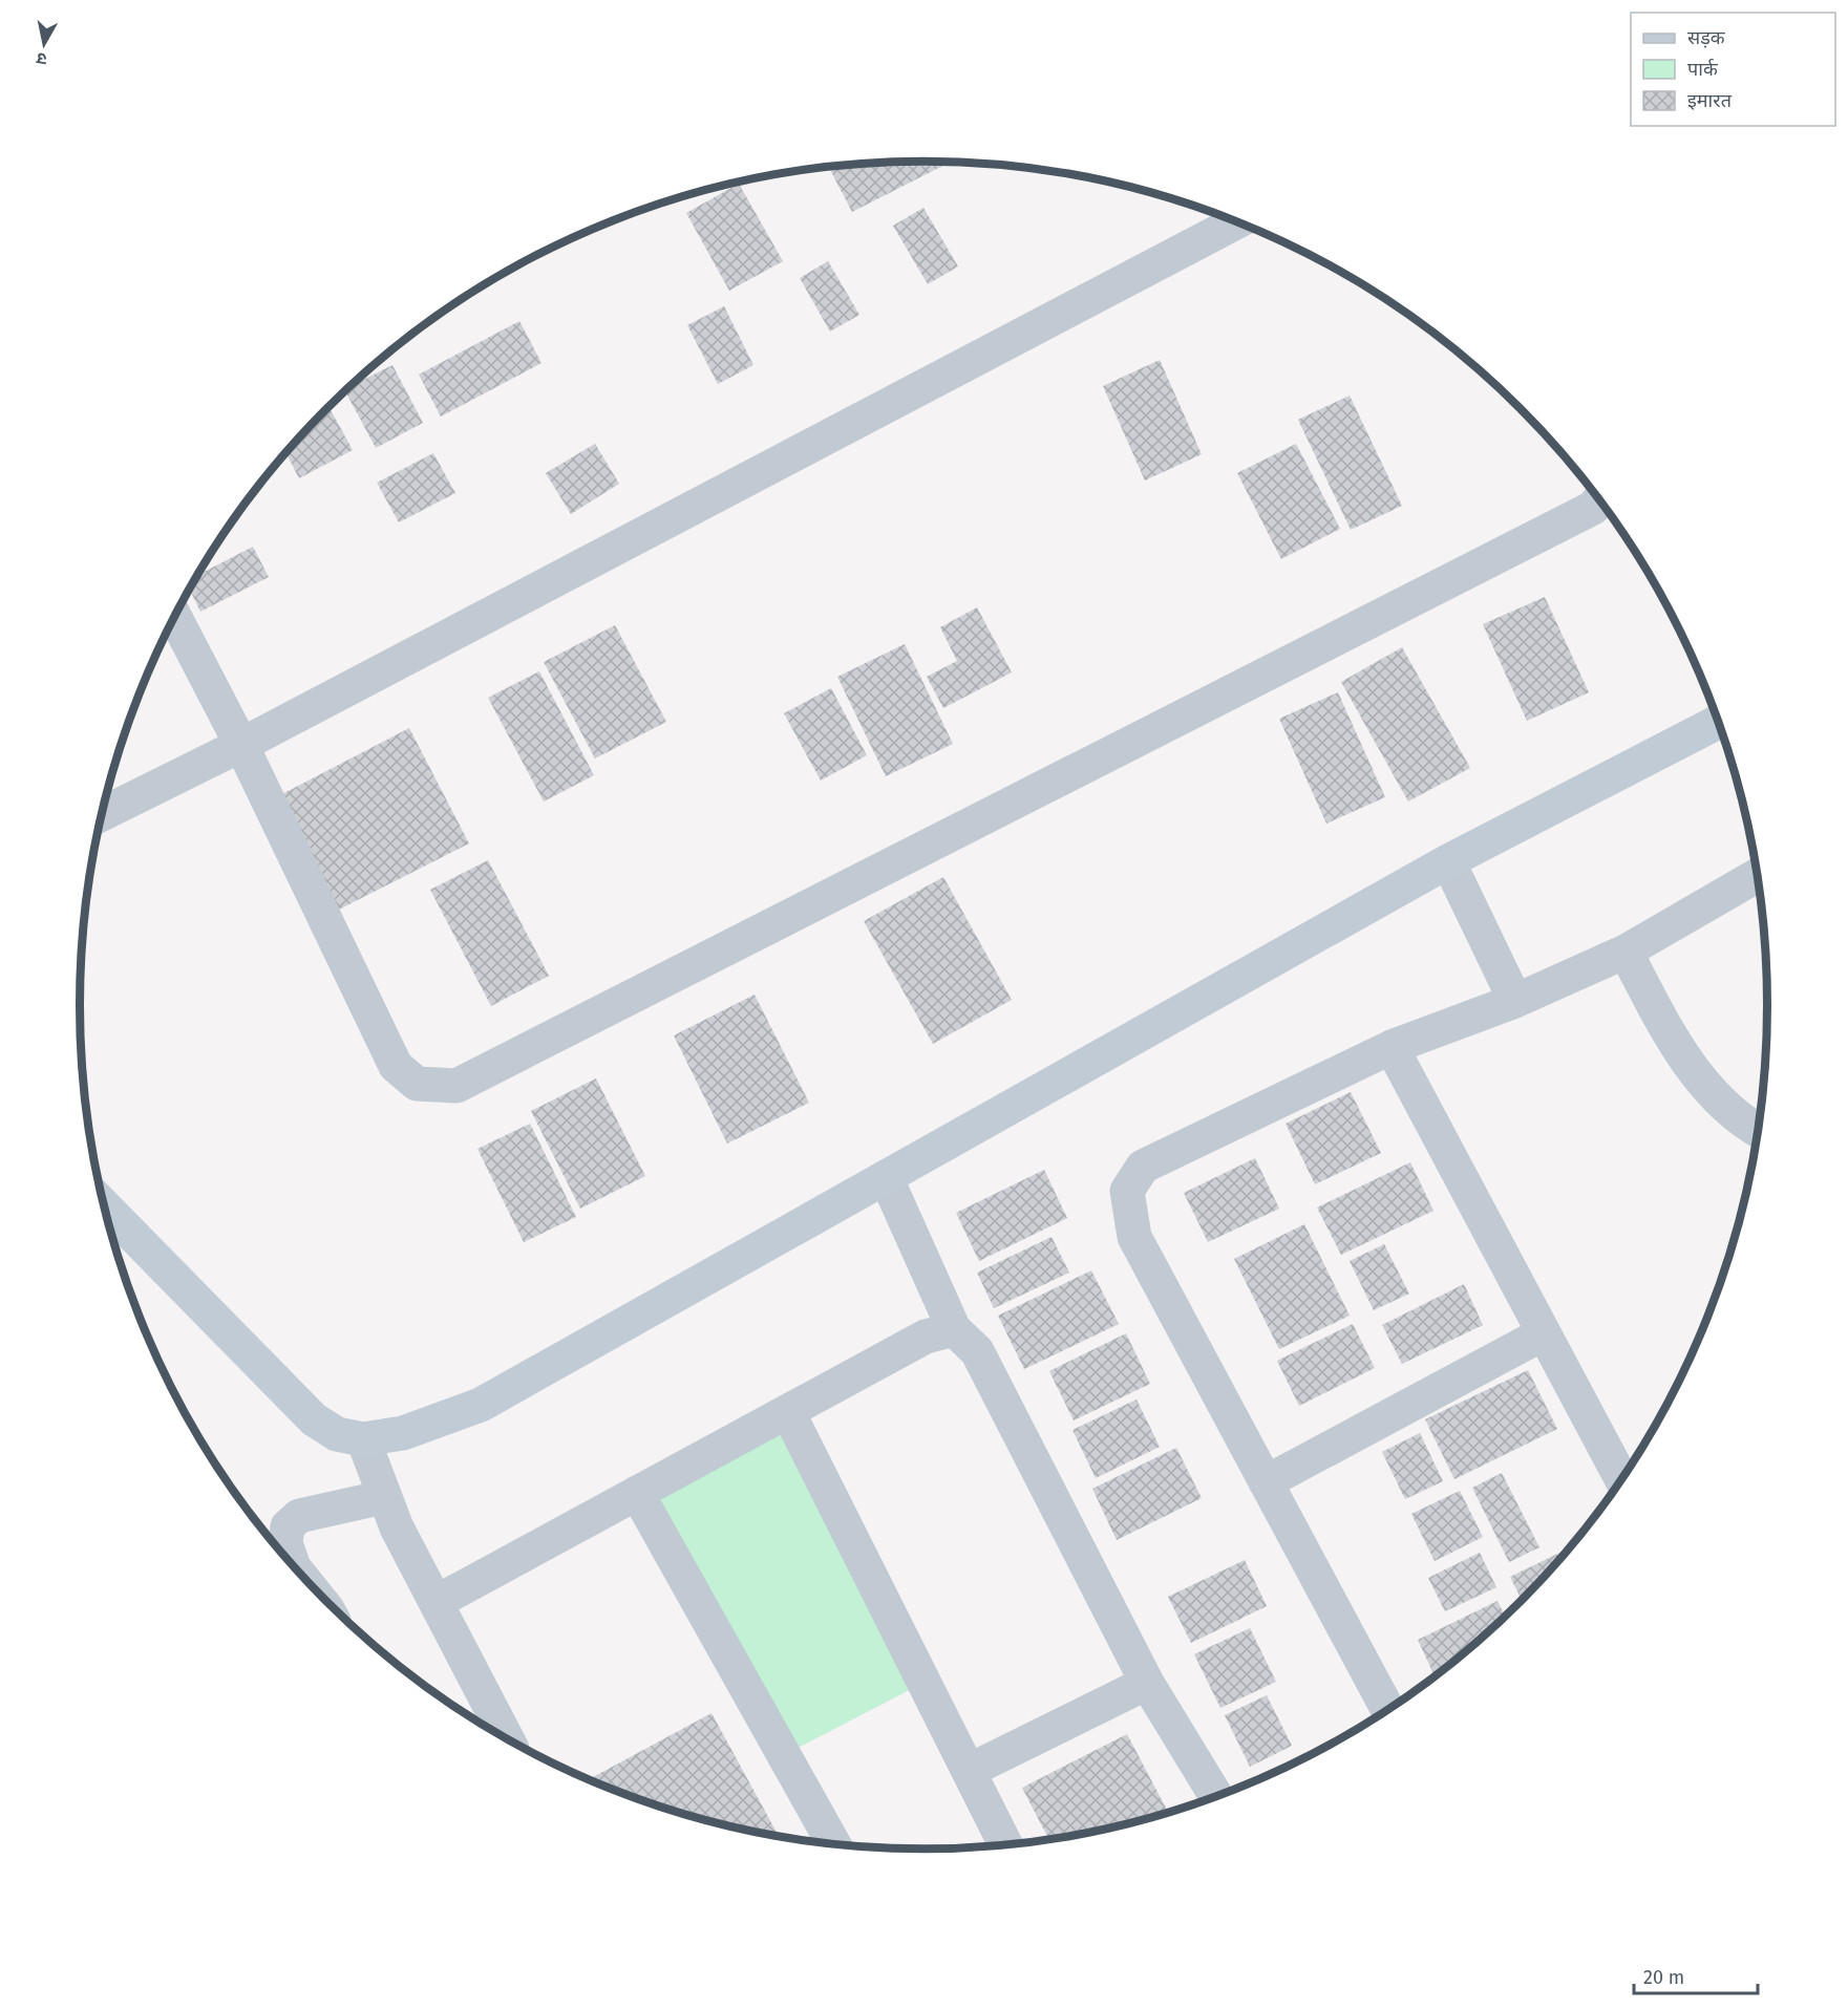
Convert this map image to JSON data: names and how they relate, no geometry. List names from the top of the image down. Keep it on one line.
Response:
{"legend":["सड़क","पार्क","इमारत"],"scale_bar":"20 m","north":"bottom"}
